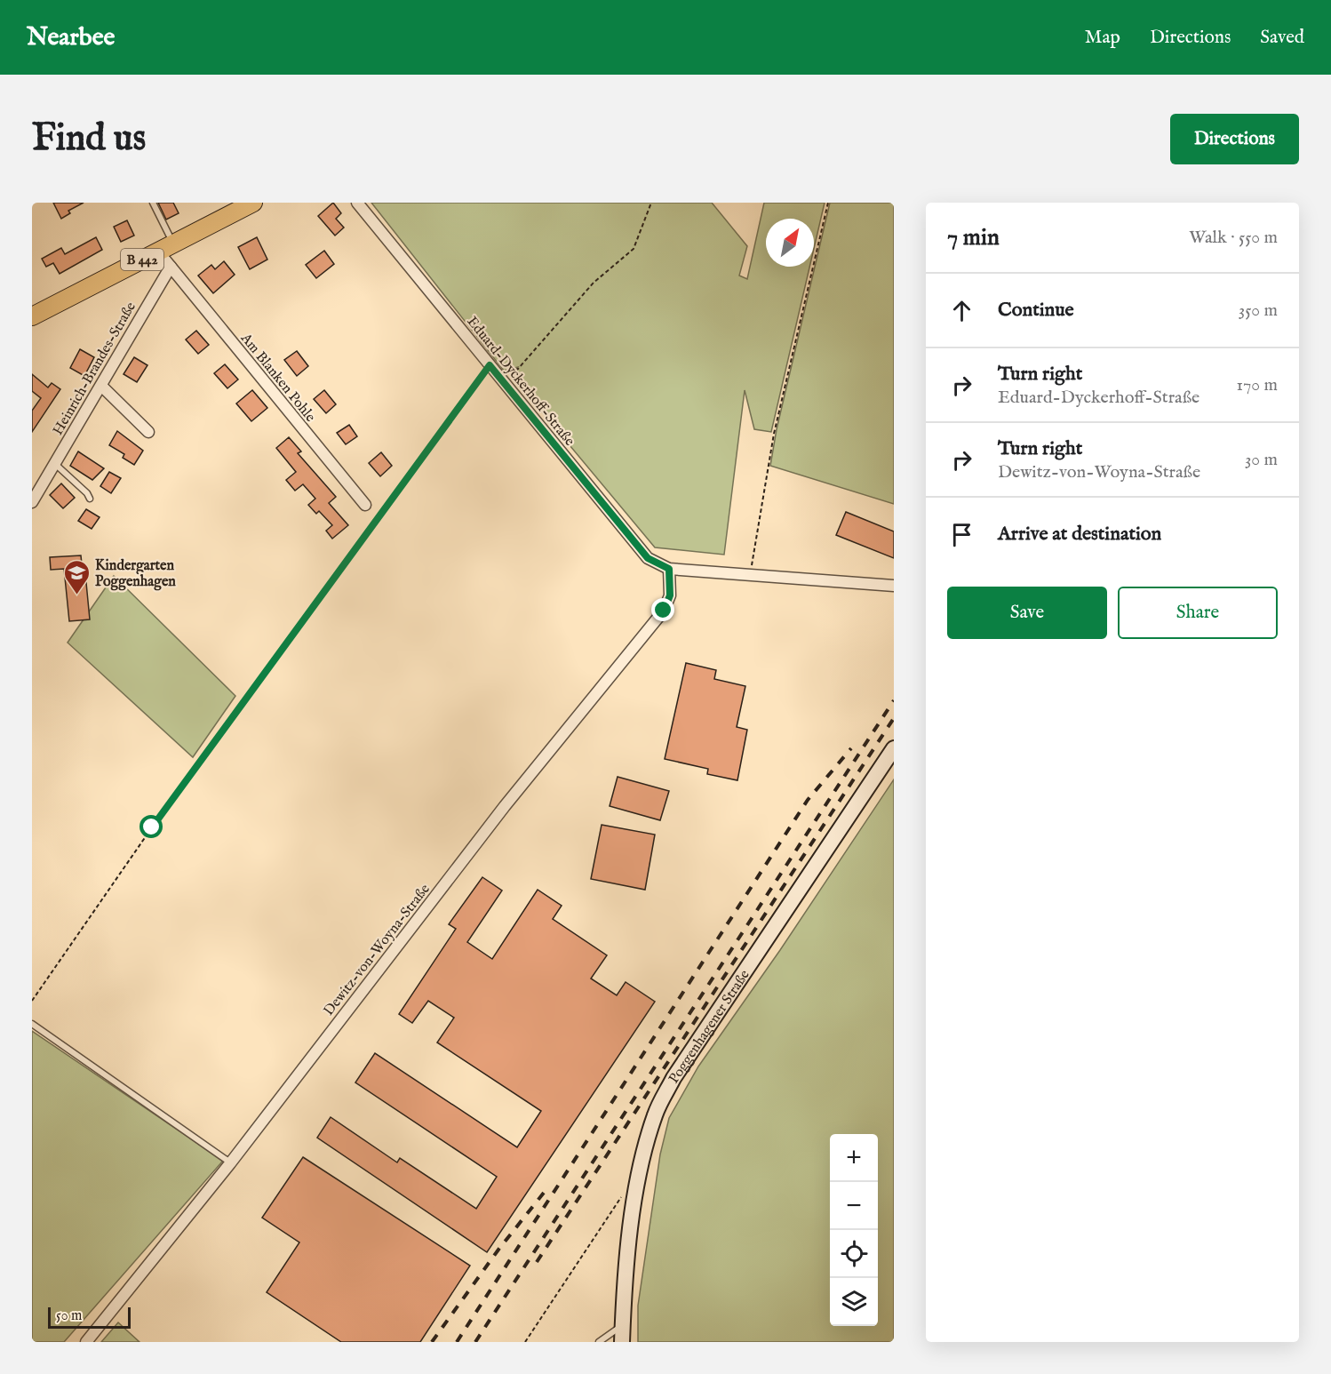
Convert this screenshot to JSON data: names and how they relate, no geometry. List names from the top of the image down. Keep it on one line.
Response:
{"streets":{"main road":["B 442"],"street":["Heinrich-Brandes-Straße","Am Blanken Pohle","Eduard-Dyckerhoff-Straße","Dewitz-von-Woyna-Straße","Poggenhagener Straße"]},"crossings":[["Heinrich-Brandes-Straße","Am Blanken Pohle"],["Eduard-Dyckerhoff-Straße","Dewitz-von-Woyna-Straße"]],"places":{"school or university":["Kindergarten Poggenhagen"]},"scale_bar":"50 m","north":"top right","page":{"header":"Nearbee","nav":["Map","Directions","Saved"],"buttons":["Directions",["Save","Share"]],"title":"Find us","heading":["7 min","Walk · 550 m"],"list":[["Continue","350 m"],["Turn right","Eduard-Dyckerhoff-Straße","170 m"],["Turn right","Dewitz-von-Woyna-Straße","30 m"],"Arrive at destination"],"map_buttons":["+","−"],"scale":"50 m"}}
